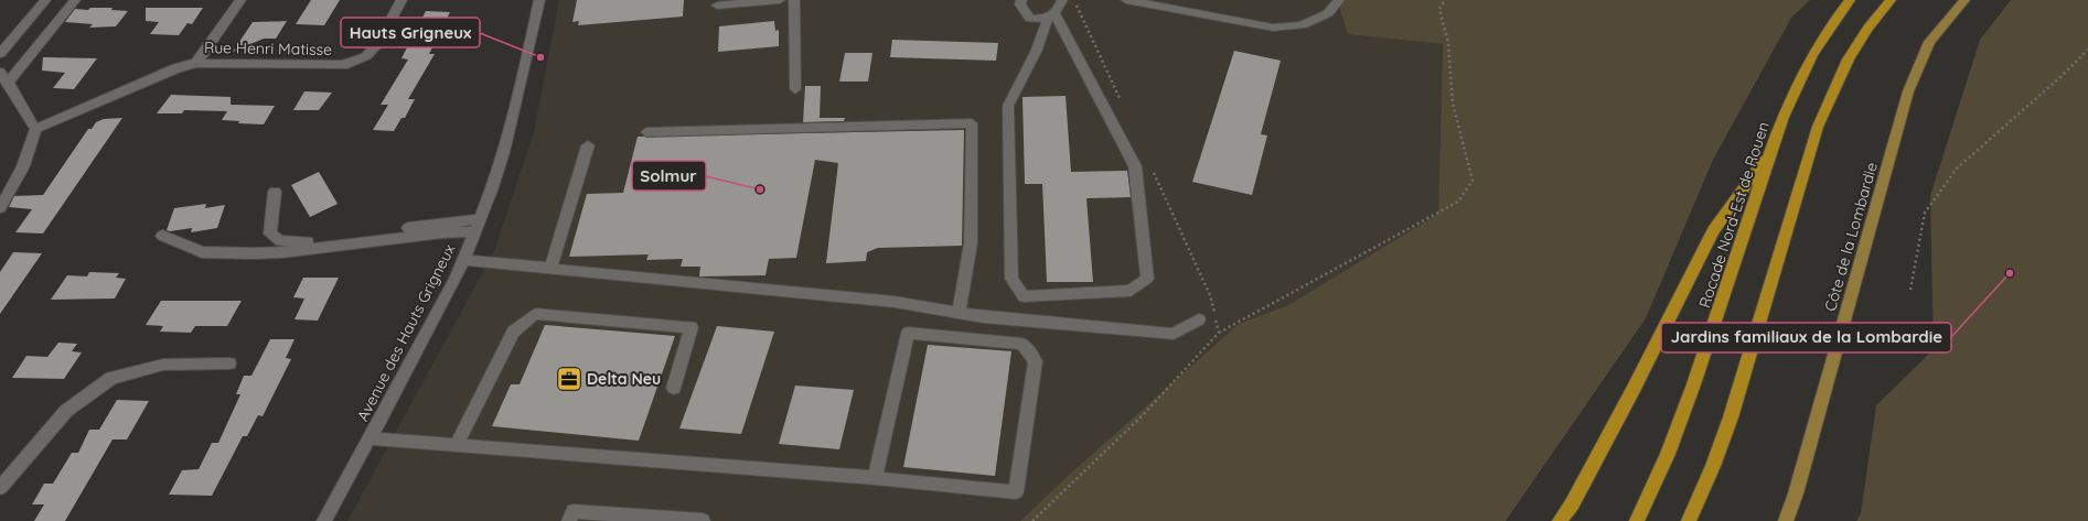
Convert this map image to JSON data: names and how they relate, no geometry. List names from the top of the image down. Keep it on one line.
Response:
{"streets":{"highway":["Rocade Nord-Est de Rouen"],"main road":["Côte de la Lombardie"],"street":["Rue Henri Matisse","Avenue des Hauts Grigneux"]},"places":{"other":["Hauts Grigneux","Solmur","Jardins familiaux de la Lombardie"],"office":["Delta Neu"]}}
